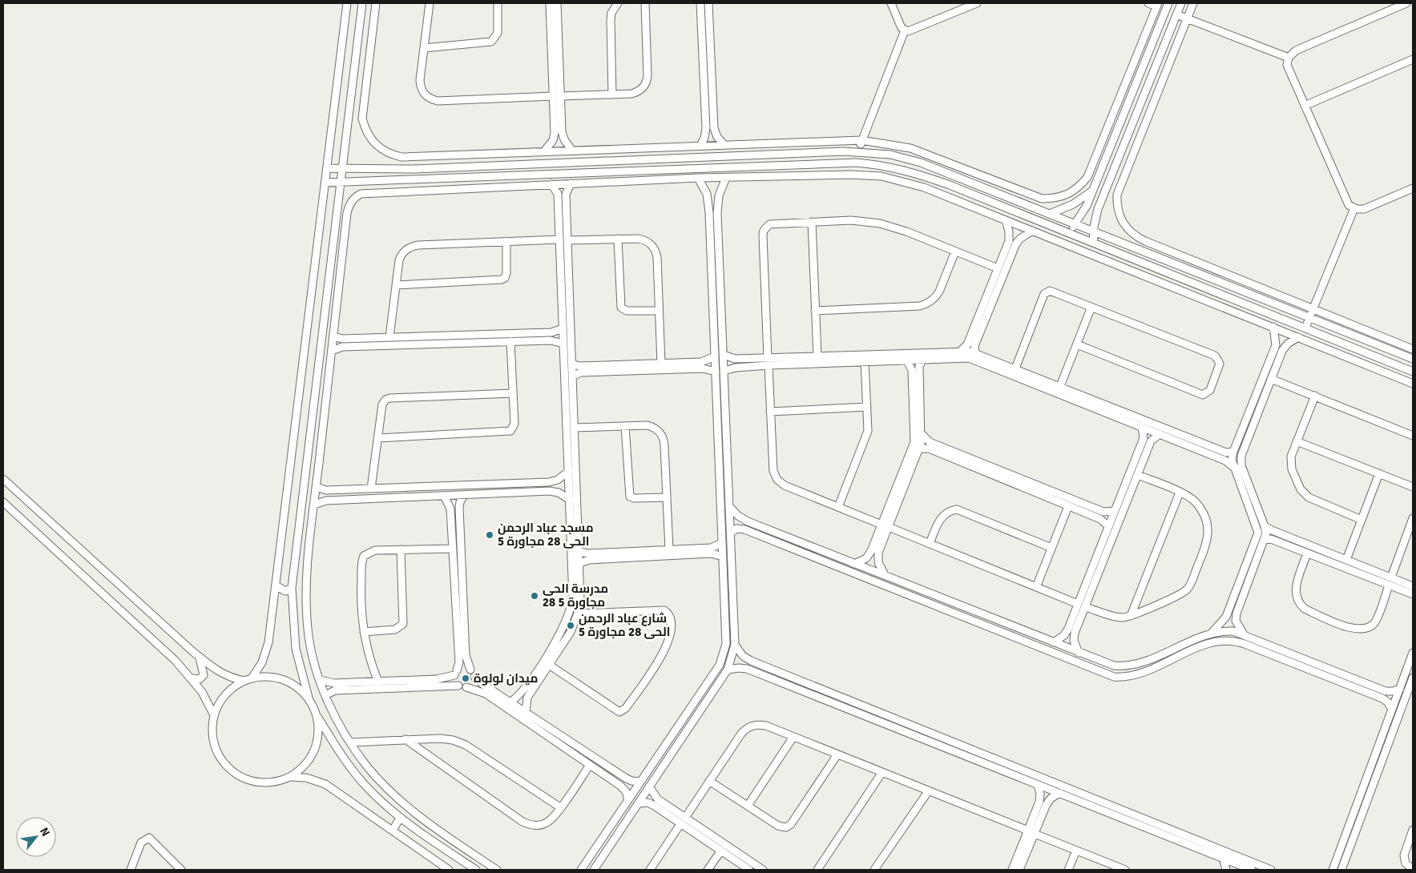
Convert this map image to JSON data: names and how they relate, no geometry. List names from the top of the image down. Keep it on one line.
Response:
{"places":["مسجد عباد الرحمن الحى 28 مجاورة 5","مدرسة الحى 28 مجاورة 5","شارع عباد الرحمن الحى 28 مجاورة 5","ميدان لولوة"],"north":"top right"}
